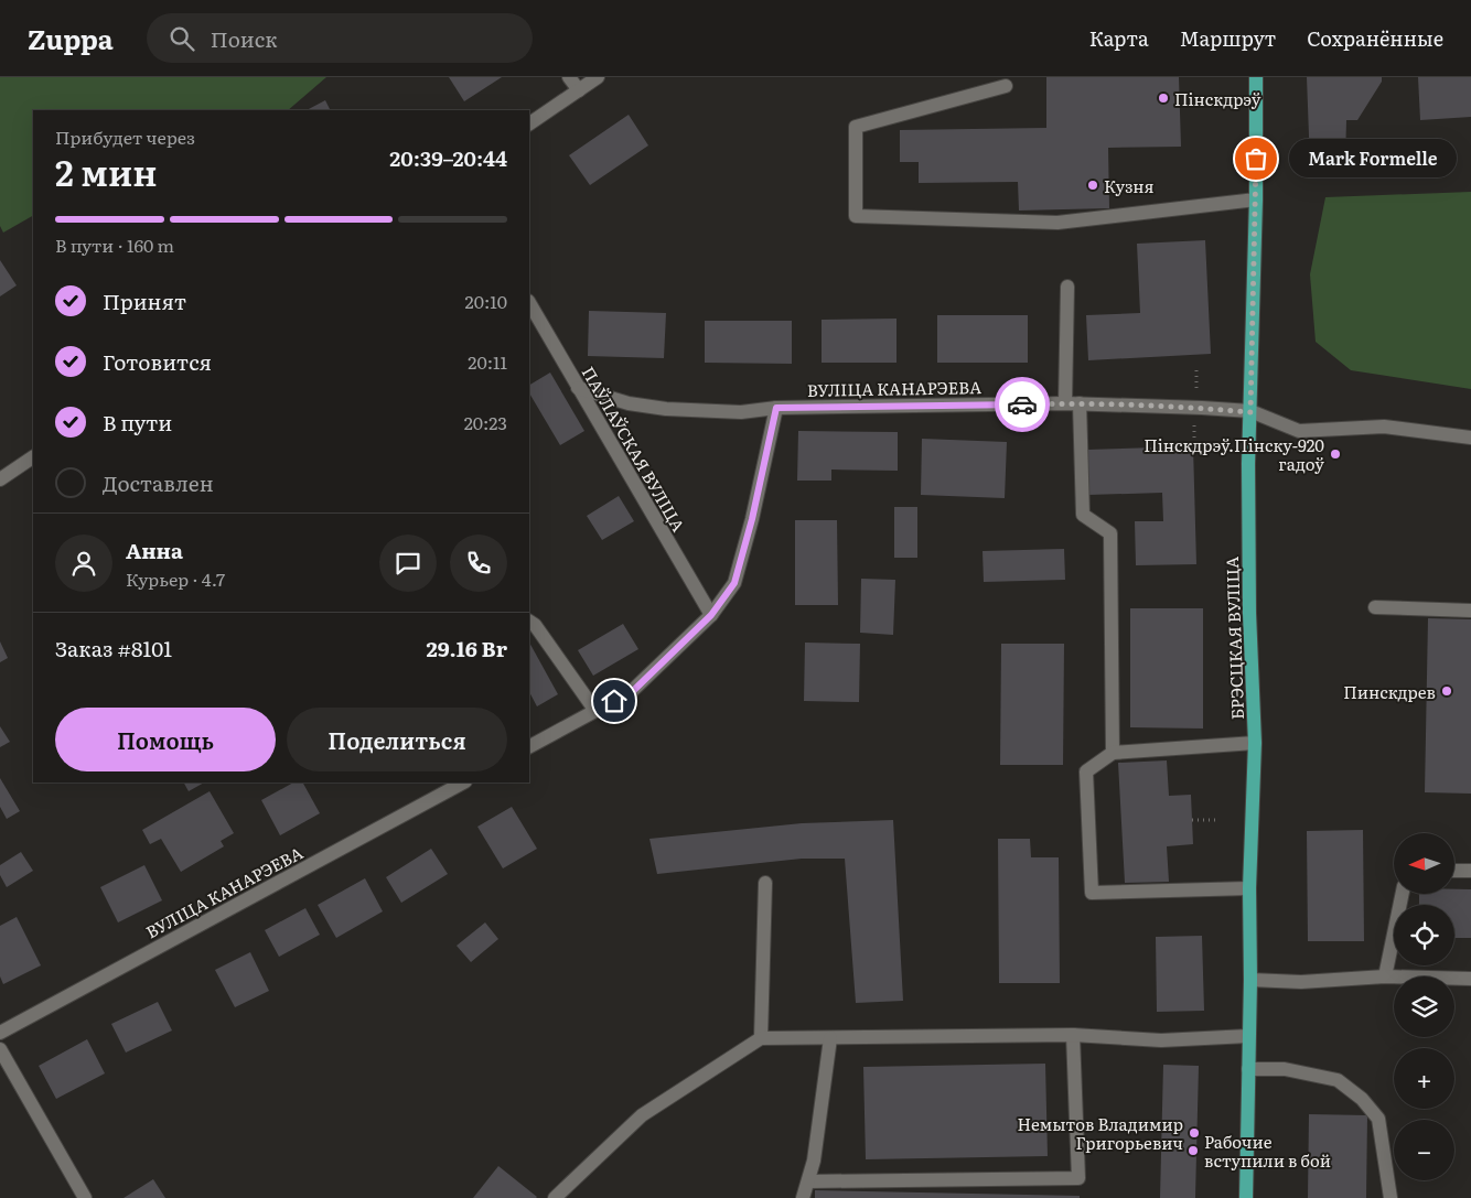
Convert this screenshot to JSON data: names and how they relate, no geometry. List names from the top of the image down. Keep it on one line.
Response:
{"streets":{"main road":["БРЭСЦКАЯ ВУЛІЦА"],"street":["ВУЛІЦА КАНАРЭЕВА","ПАЎЛАЎСКАЯ ВУЛІЦА"]},"crossings":[["ВУЛІЦА КАНАРЭЕВА","ПАЎЛАЎСКАЯ ВУЛІЦА"],["ВУЛІЦА КАНАРЭЕВА","БРЭСЦКАЯ ВУЛІЦА"]],"places":["Пінскдрэў","Mark Formelle","Кузня","Пінскдрэў.Пінску-920 гадоў","Пинскдрев","Немытов Владимир Григорьевич","Рабочие вступили в бой"],"north":"left","page":{"header":"Zuppa","search":"Поиск","nav":["Карта","Маршрут","Сохранённые"],"heading":["2 мин","Прибудет через","20:39–20:44"],"panel":["Анна","Курьер · 4.7","Заказ #8101","29.16 Br"],"bubble":"Mark Formelle","bar":"В пути · 160 m","list":[["Принят","20:10"],["Готовится","20:11"],["В пути","20:23"],"Доставлен"],"buttons":["Помощь","Поделиться"],"map_buttons":["+","−"]}}
